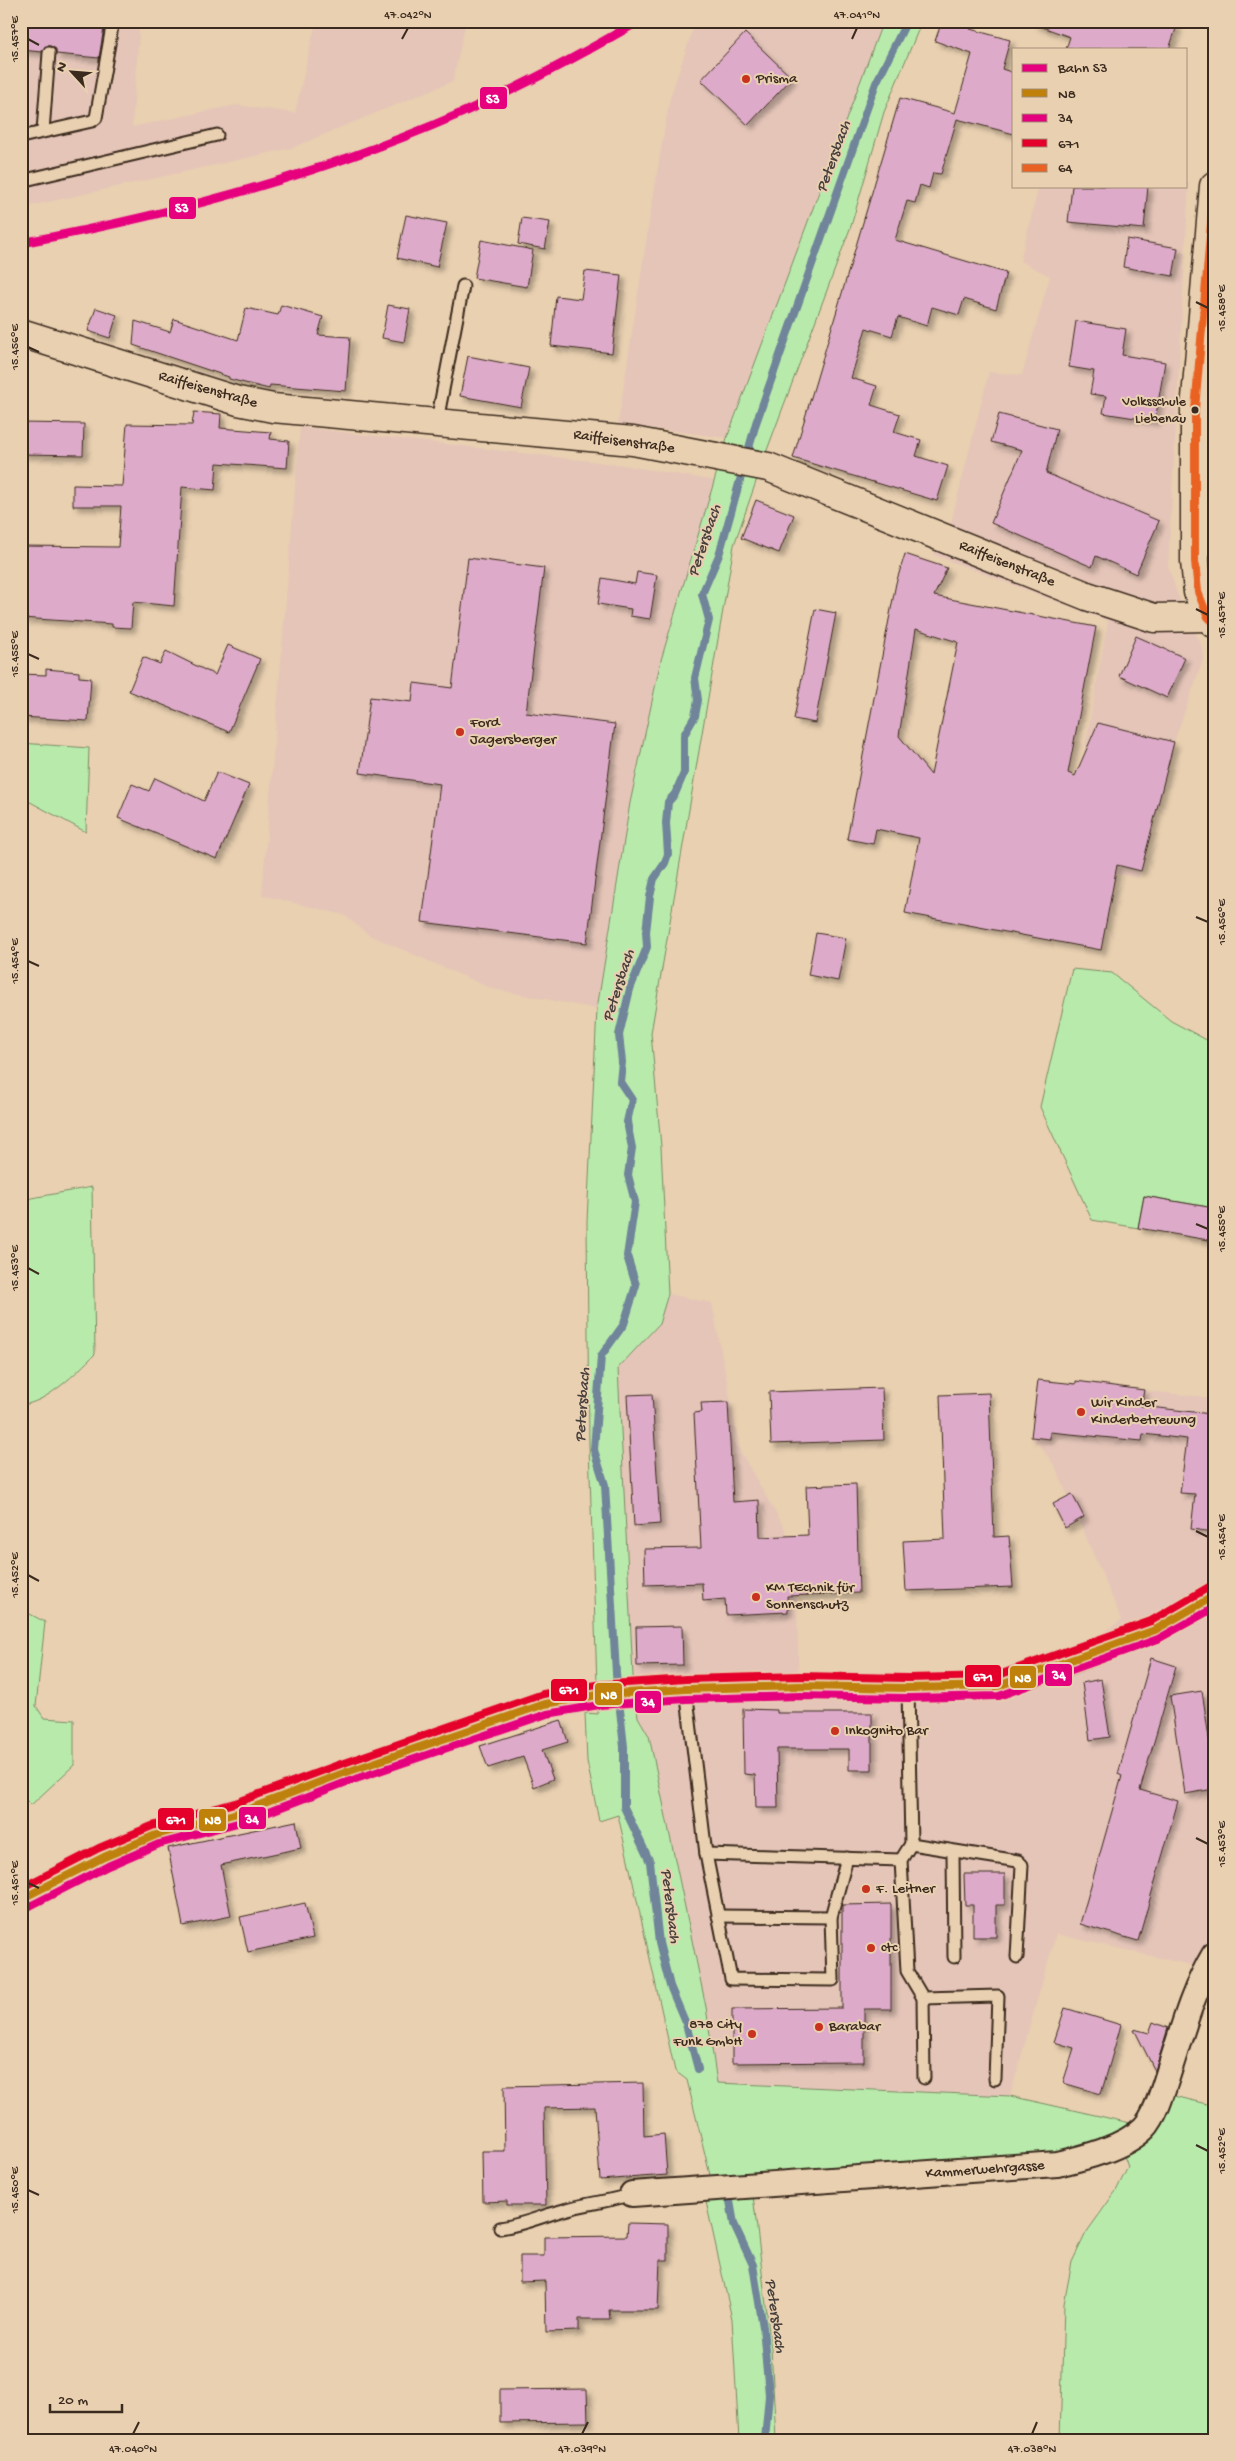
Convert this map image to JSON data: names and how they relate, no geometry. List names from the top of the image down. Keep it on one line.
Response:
{"streets":{"street":["Raiffeisenstraße","Kammerwehrgasse"]},"water":["Petersbach"],"places":["Prisma","Volksschule Liebenau","Ford Jagersberger","Wir Kinder Kinderbetreuung","KM TEchnik für Sonnenschutz","Inkognito Bar","F. Leitner","ctc","Barabar","878 City Funk GmbH"],"lines":["rail line S3","transit line 64","transit line 671","transit line N8","transit line 34"],"legend":["Bahn S3","N8","34","671","64"],"scale_bar":"20 m","north":"top left","coordinates":["47.042°N","47.041°N","15.457°E","15.458°E","15.456°E","15.455°E","15.454°E","15.453°E","15.452°E","15.451°E","15.450°E","47.040°N","47.039°N","47.038°N"]}
